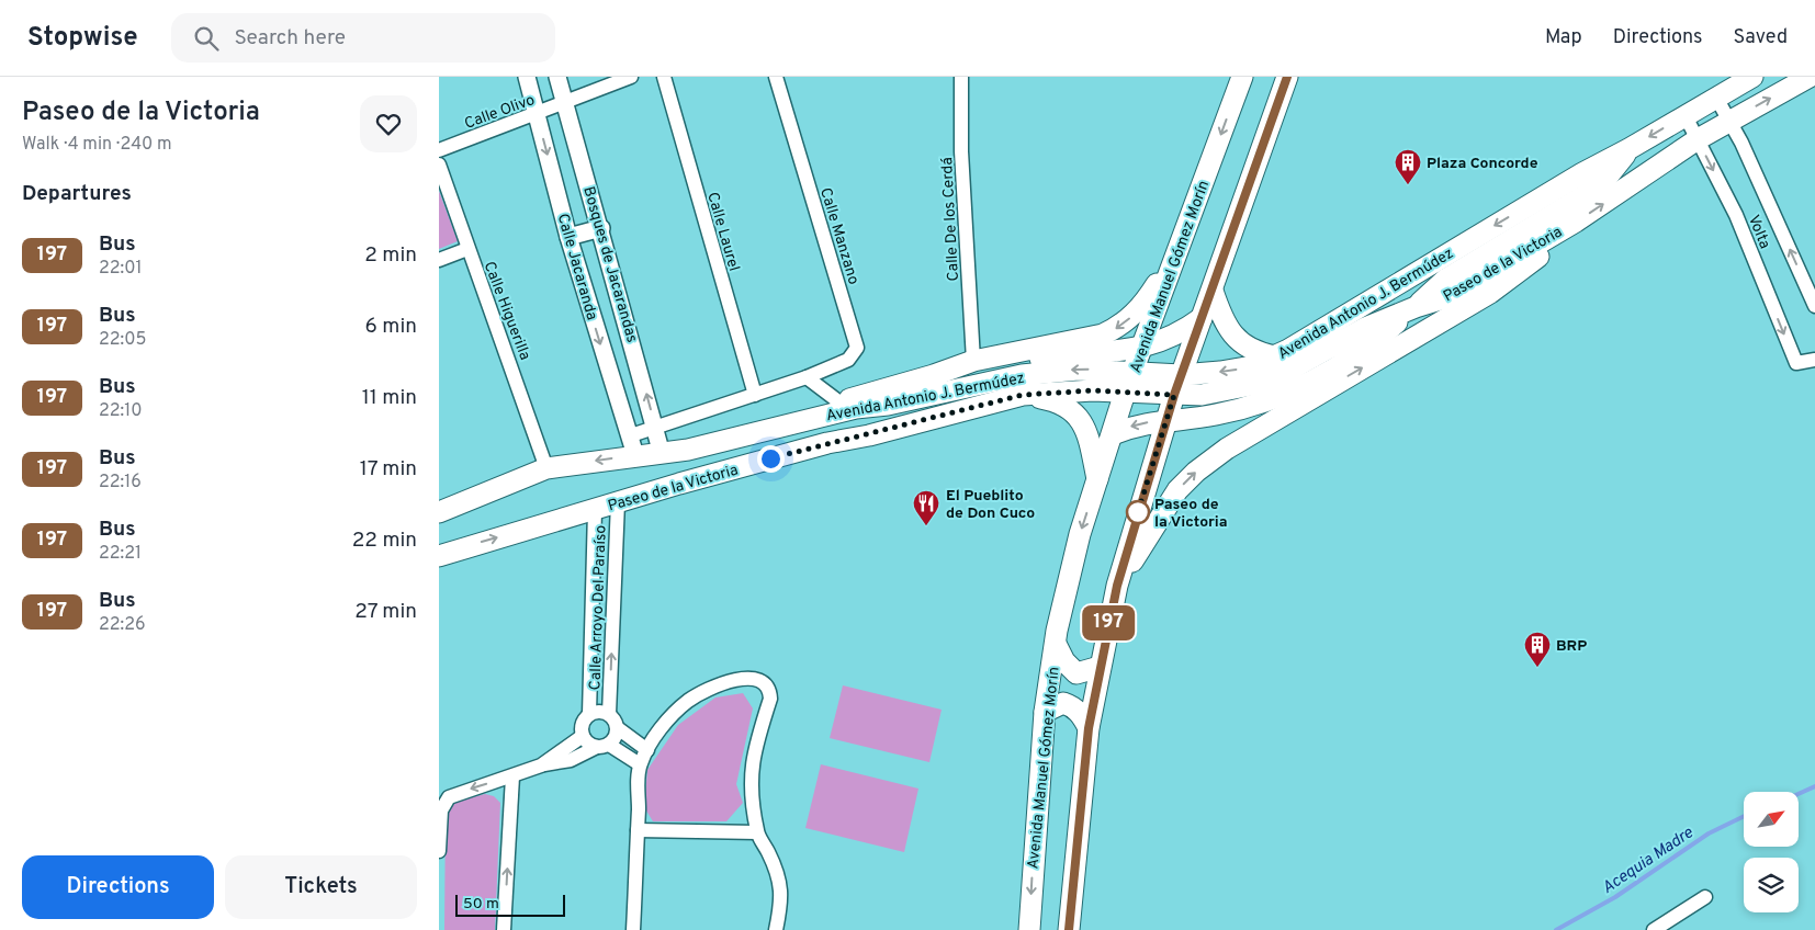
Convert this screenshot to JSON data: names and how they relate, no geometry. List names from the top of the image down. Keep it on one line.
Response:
{"streets":{"main road":["Paseo de la Victoria","Avenida Manuel Gómez Morín","Avenida Antonio J. Bermúdez"],"street":["Calle Olivo","Calle De los Cerdá","Calle Laurel","Volta","Calle Manzano","Bosques de Jacarandas","Calle Jacaranda","Calle Higuerilla","Calle Arroyo Del Paraíso"]},"crossings":[["Calle Olivo","Bosques de Jacarandas"],["Calle Olivo","Calle Jacaranda"],["Calle Laurel","Calle Manzano"],["Volta","Paseo de la Victoria"],["Volta","Avenida Antonio J. Bermúdez"],["Calle Manzano","Bosques de Jacarandas"],["Calle Manzano","Calle Jacaranda"],["Paseo de la Victoria","Avenida Manuel Gómez Morín"],["Paseo de la Victoria","Calle Arroyo Del Paraíso"],["Bosques de Jacarandas","Avenida Antonio J. Bermúdez"],["Calle Jacaranda","Avenida Antonio J. Bermúdez"],["Avenida Manuel Gómez Morín","Avenida Antonio J. Bermúdez"],["Avenida Antonio J. Bermúdez","Calle Higuerilla"]],"one_way":["Bosques de Jacarandas","Calle Jacaranda"],"water":["Acequia Madre"],"places":{"building":["Plaza Concorde","BRP"],"other":["Paseo de la Victoria"],"restaurant":["El Pueblito de Don Cuco"]},"lines":["bus line 197"],"scale_bar":"50 m","north":"top right","page":{"header":"Stopwise","search":"Search here","nav":["Map","Directions","Saved"],"heading":[["Paseo de la Victoria","Walk · 4 min · 240 m"],"Departures"],"on_map":"197","list":[{"mark":"197","name":"Bus","note":"22:01","value":"2 min"},{"mark":"197","name":"Bus","note":"22:05","value":"6 min"},{"mark":"197","name":"Bus","note":"22:10","value":"11 min"},{"mark":"197","name":"Bus","note":"22:16","value":"17 min"},{"mark":"197","name":"Bus","note":"22:21","value":"22 min"},{"mark":"197","name":"Bus","note":"22:26","value":"27 min"}],"buttons":["Directions","Tickets"],"scale":"50 m"}}
